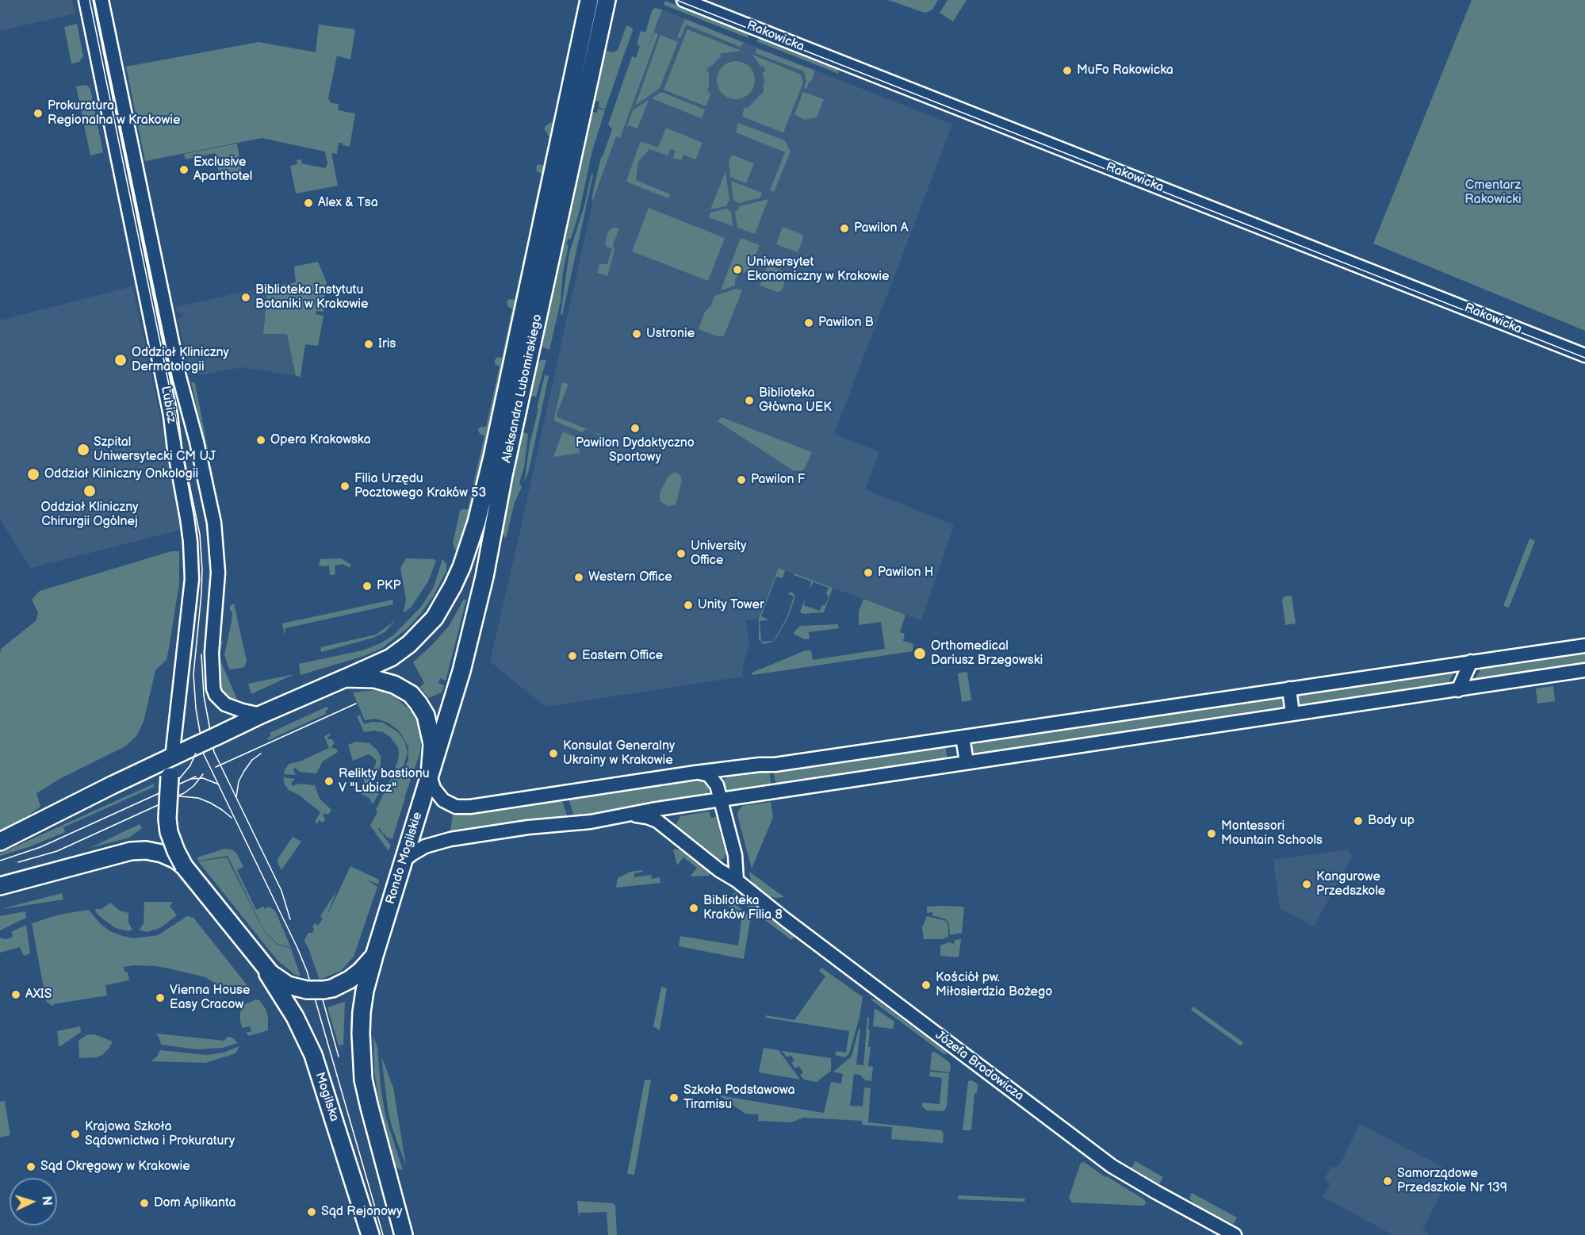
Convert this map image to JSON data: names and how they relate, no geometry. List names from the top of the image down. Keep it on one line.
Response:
{"streets":{"main road":["Aleksandra Lubomirskiego","Rondo Mogilskie","Mogilska"],"street":["Rakowicka","Lubicz","Józefa Brodowicza"]},"crossings":[["Aleksandra Lubomirskiego","Rondo Mogilskie"],["Lubicz","Rondo Mogilskie"],["Rondo Mogilskie","Mogilska"]],"parks":["Cmentarz Rakowicki"],"places":["MuFo Rakowicka","Prokuratura Regionalna w Krakowie","Exclusive Aparthotel","Alex & Tsa","Pawilon A","Uniwersytet Ekonomiczny w Krakowie","Biblioteka Instytutu Botaniki w Krakowie","Pawilon B","Ustronie","Iris","Oddział Kliniczny Dermatologii","Biblioteka Główna UEK","Pawilon Dydaktyczno Sportowy","Opera Krakowska","Szpital Uniwersytecki CM UJ","Oddział Kliniczny Onkologii","Pawilon F","Filia Urzędu Pocztowego Kraków 53","Oddział Kliniczny Chirurgii Ogólnej","University Office","Pawilon H","Western Office","PKP","Unity Tower","Orthomedical Dariusz Brzegowski","Eastern Office","Konsulat Generalny Ukrainy w Krakowie","Relikty bastionu V \"Lubicz\"","Body up","Montessori Mountain Schools","Kangurowe Przedszkole","Biblioteka Kraków Filia 8","Kościół pw. Miłosierdzia Bożego","AXIS","Vienna House Easy Cracow","Szkoła Podstawowa Tiramisu","Krajowa Szkoła Sądownictwa i Prokuratury","Sąd Okręgowy w Krakowie","Samorządowe Przedszkole Nr 139","Dom Aplikanta","Sąd Rejonowy"],"north":"right"}
